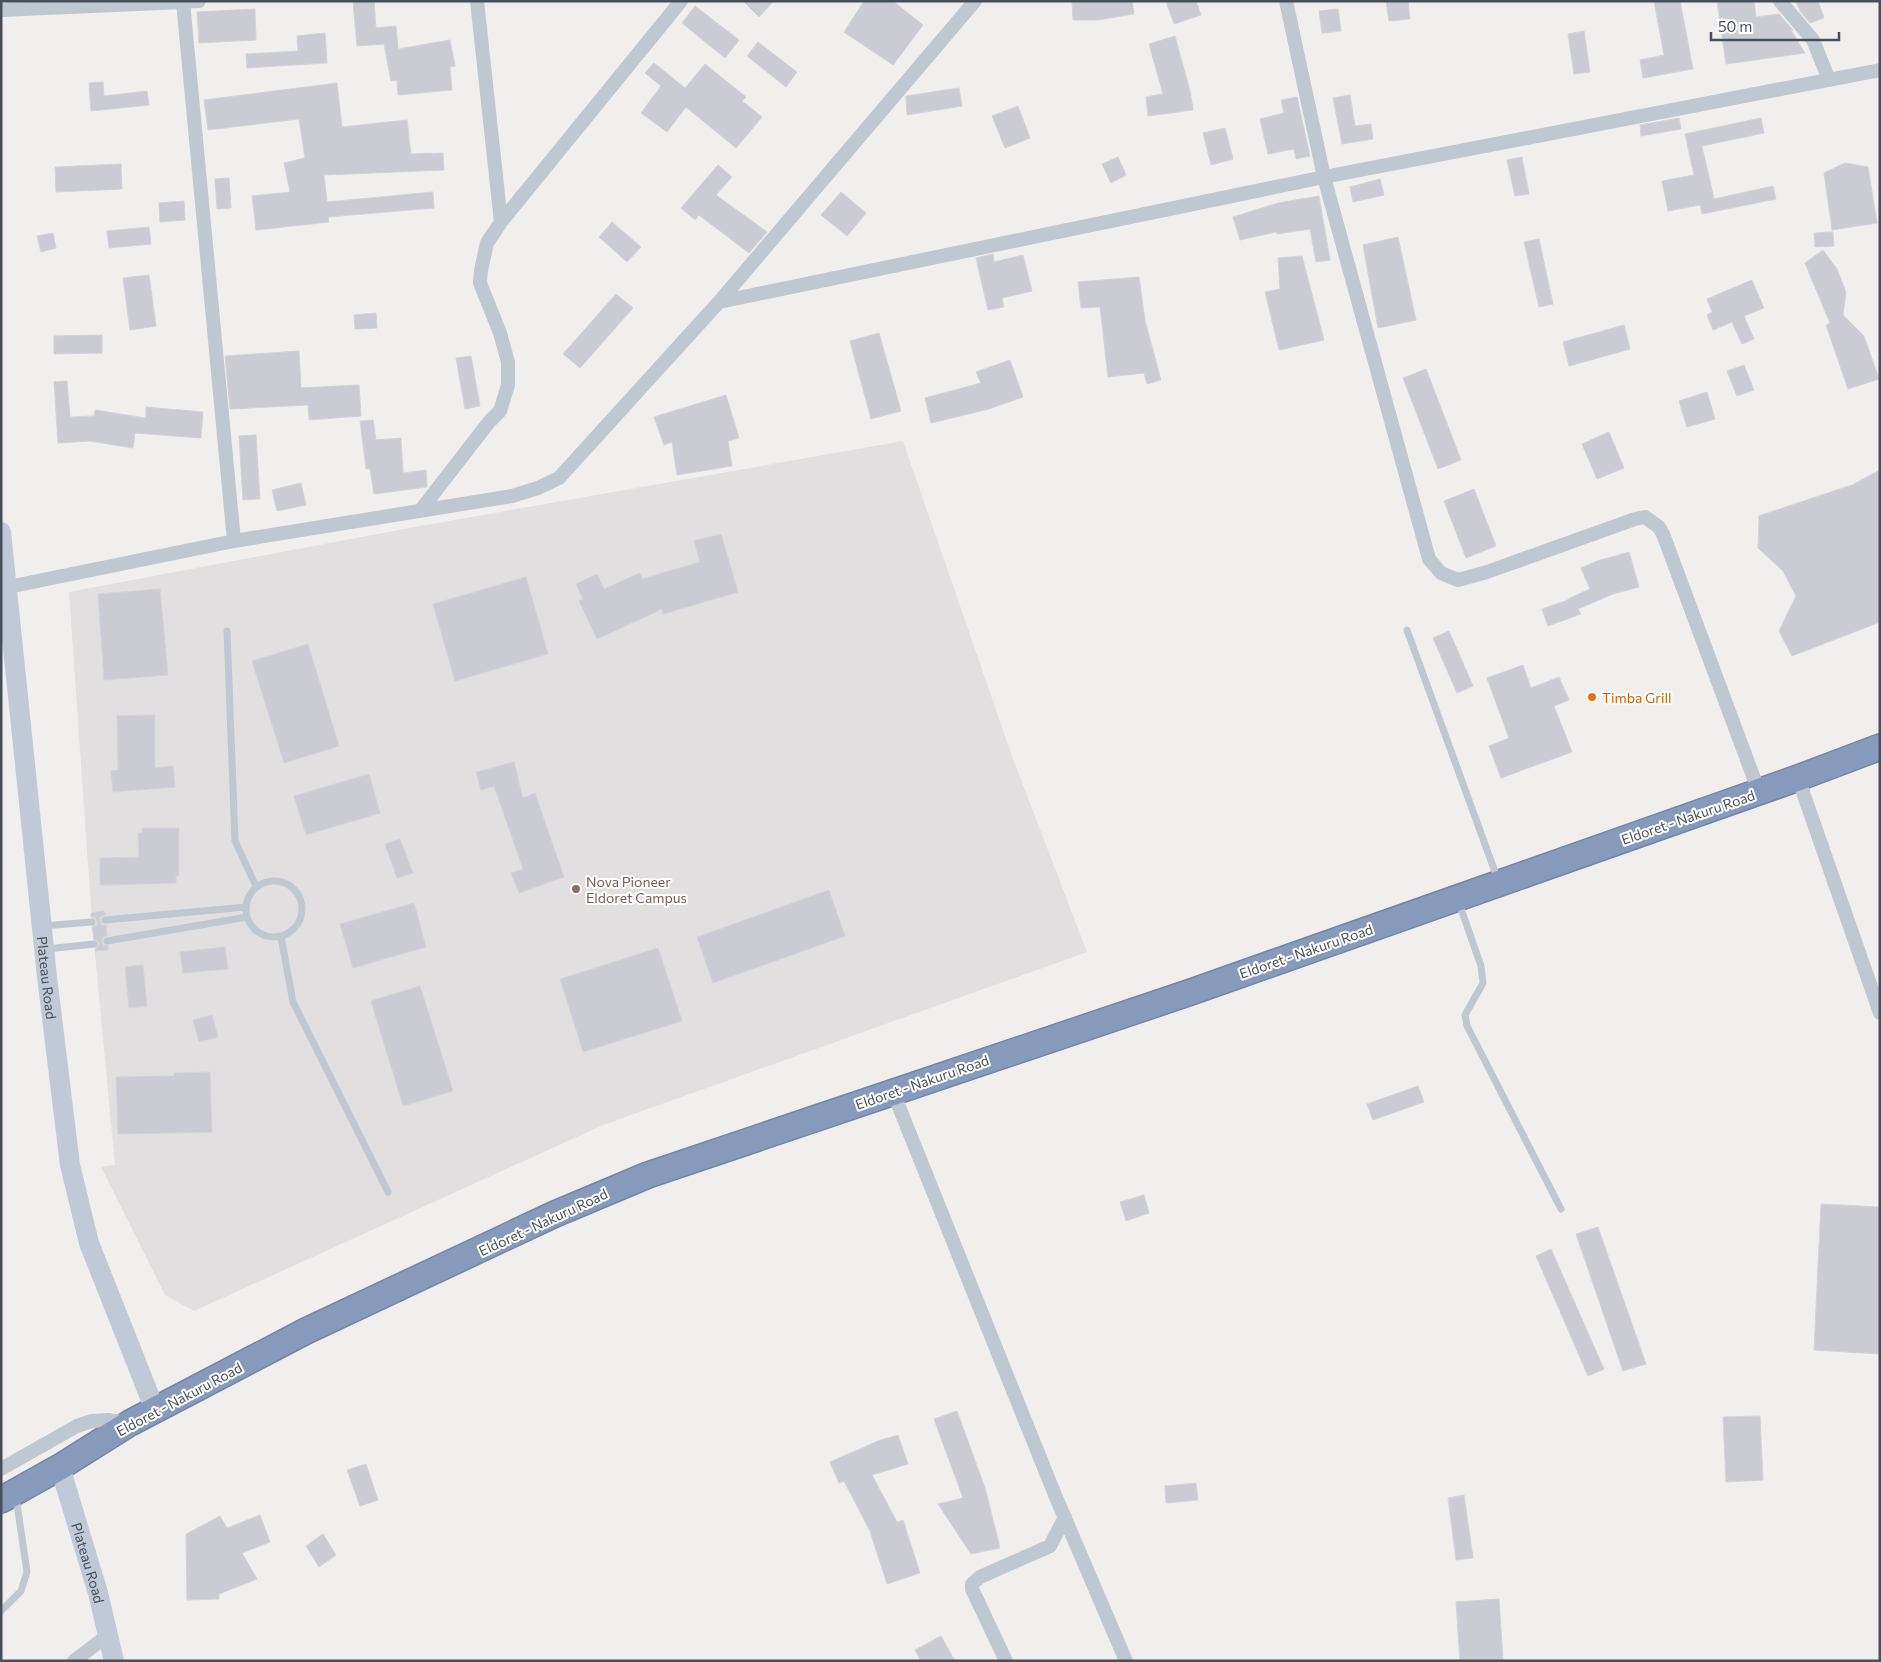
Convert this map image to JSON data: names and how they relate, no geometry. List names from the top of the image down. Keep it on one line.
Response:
{"streets":{"highway":["Eldoret - Nakuru Road"],"street":["Plateau Road"]},"crossings":[["Eldoret - Nakuru Road","Plateau Road"]],"places":["Timba Grill","Nova Pioneer Eldoret Campus"],"scale_bar":"50 m"}
